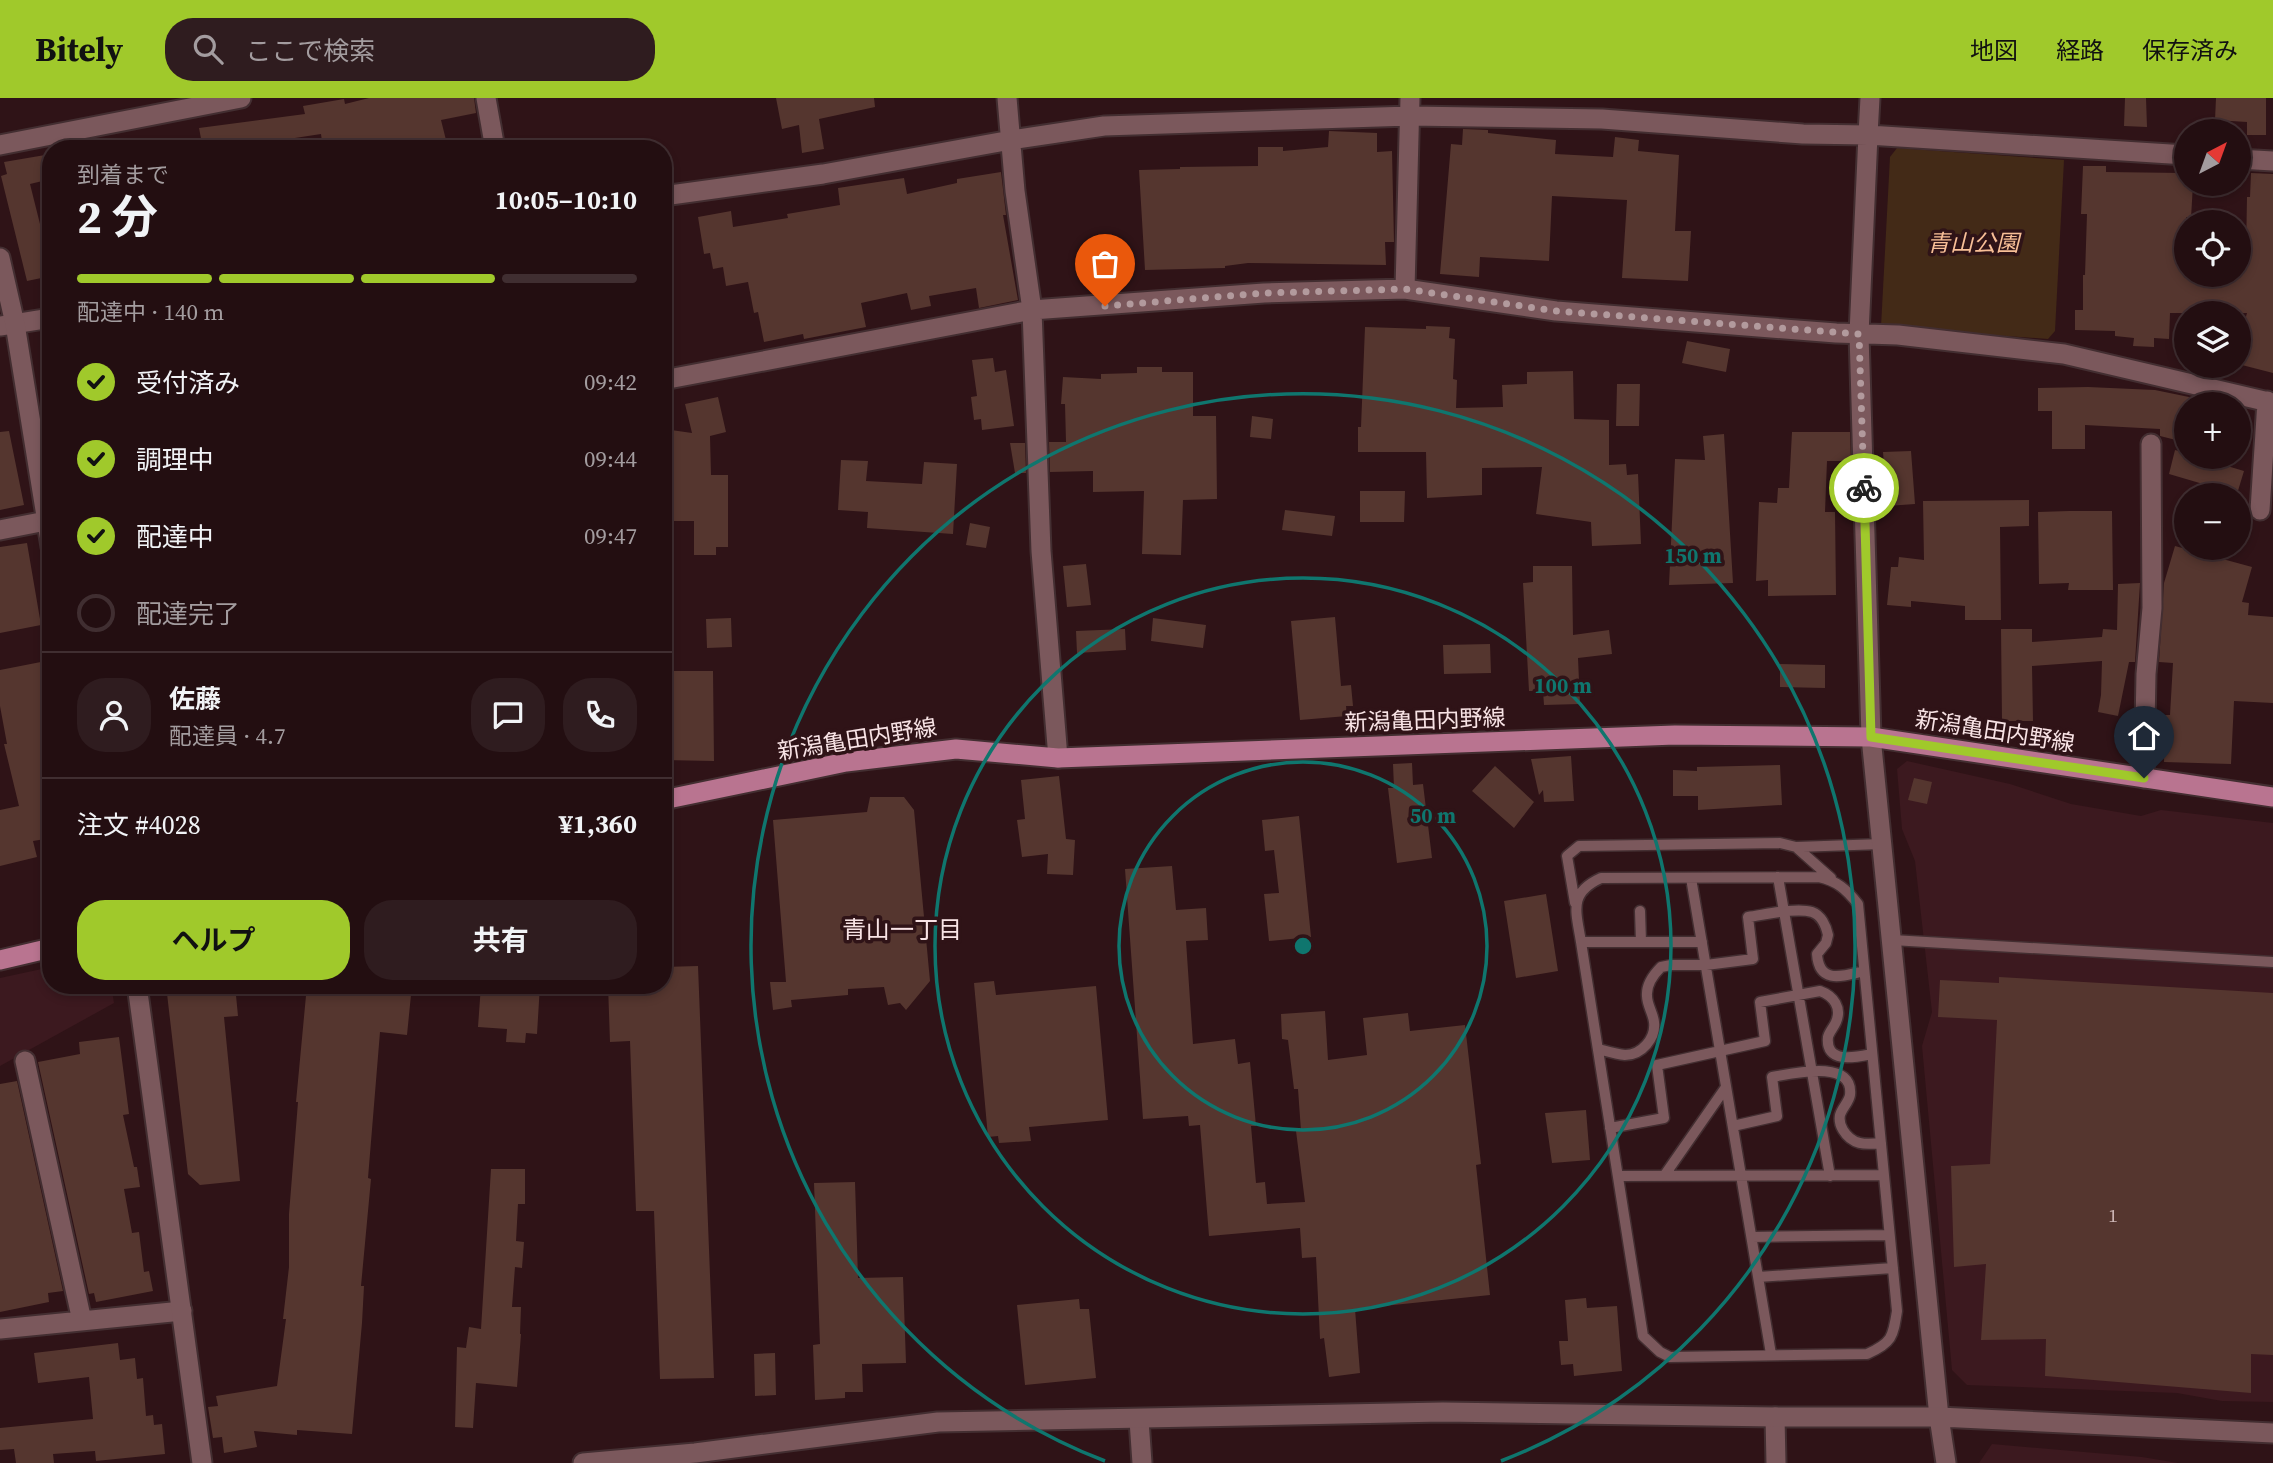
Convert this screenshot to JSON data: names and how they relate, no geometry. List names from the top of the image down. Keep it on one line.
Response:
{"streets":{"main road":["新潟亀田内野線"]},"districts":["青山一丁目"],"parks":["青山公園"],"house_numbers":["1"],"north":"top right","page":{"header":"Bitely","search":"ここで検索","nav":["地図","経路","保存済み"],"map_buttons":["+","−"],"heading":["2 分","到着まで","10:05–10:10"],"panel":["佐藤","配達員 · 4.7","注文 #4028","¥1,360"],"bar":"配達中 · 140 m","list":[["受付済み","09:42"],["調理中","09:44"],["配達中","09:47"],"配達完了"],"buttons":["ヘルプ","共有"]},"rings":["150 m","100 m","50 m"]}
